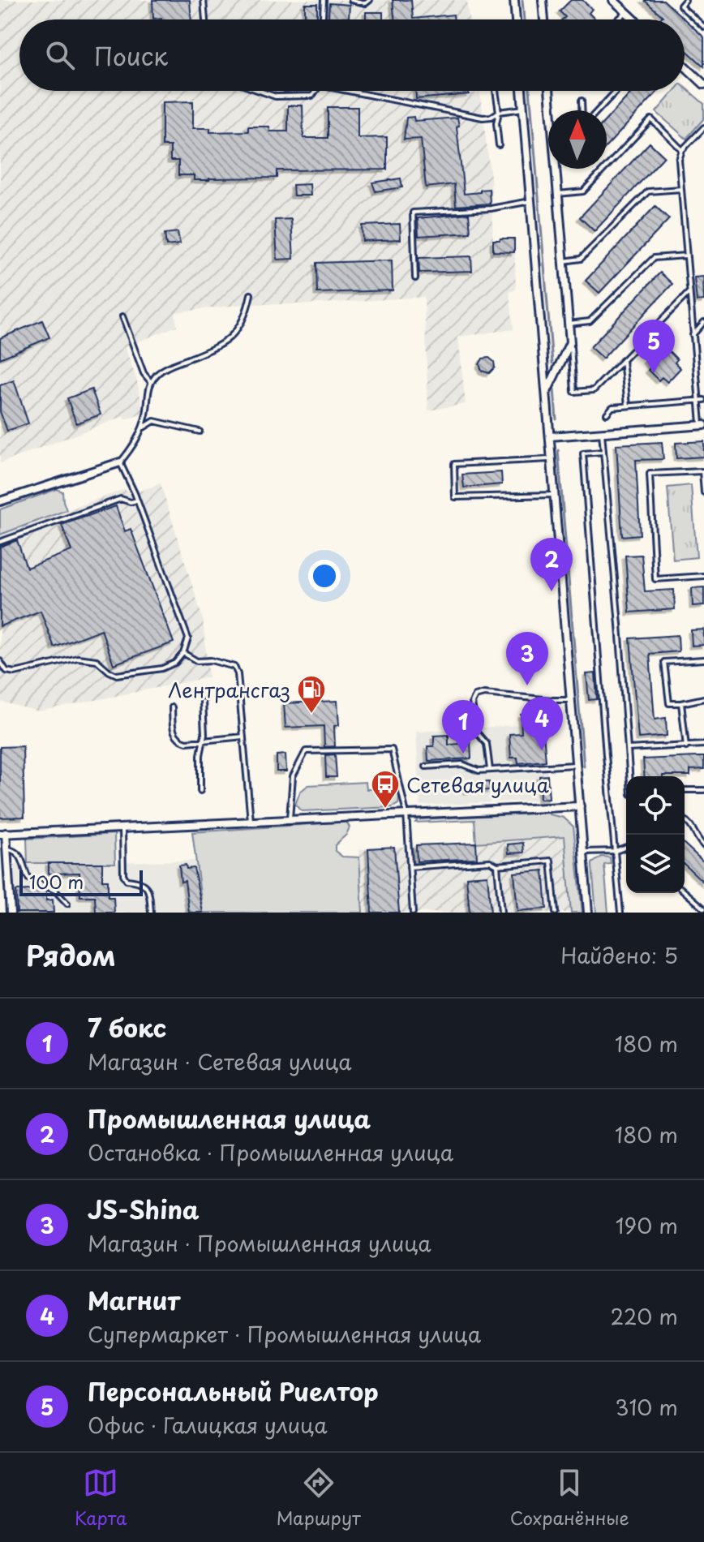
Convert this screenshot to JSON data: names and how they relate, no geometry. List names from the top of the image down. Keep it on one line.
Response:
{"places":{"fuel station":["Лентрансгаз"],"bus stop":["Сетевая улица"]},"scale_bar":"100 m","north":"top","page":{"search":"Поиск","pins":["5","2","3","4","1"],"scale":"100 m","heading":["Рядом","Найдено: 5"],"list":[{"mark":"1","name":"7 бокс","note":"Магазин · Сетевая улица","value":"180 m"},{"mark":"2","name":"Промышленная улица","note":"Остановка · Промышленная улица","value":"180 m"},{"mark":"3","name":"JS-Shina","note":"Магазин · Промышленная улица","value":"190 m"},{"mark":"4","name":"Магнит","note":"Супермаркет · Промышленная улица","value":"220 m"},{"mark":"5","name":"Персональный Риелтор","note":"Офис · Галицкая улица","value":"310 m"}],"nav":["Карта","Маршрут","Сохранённые"]}}
